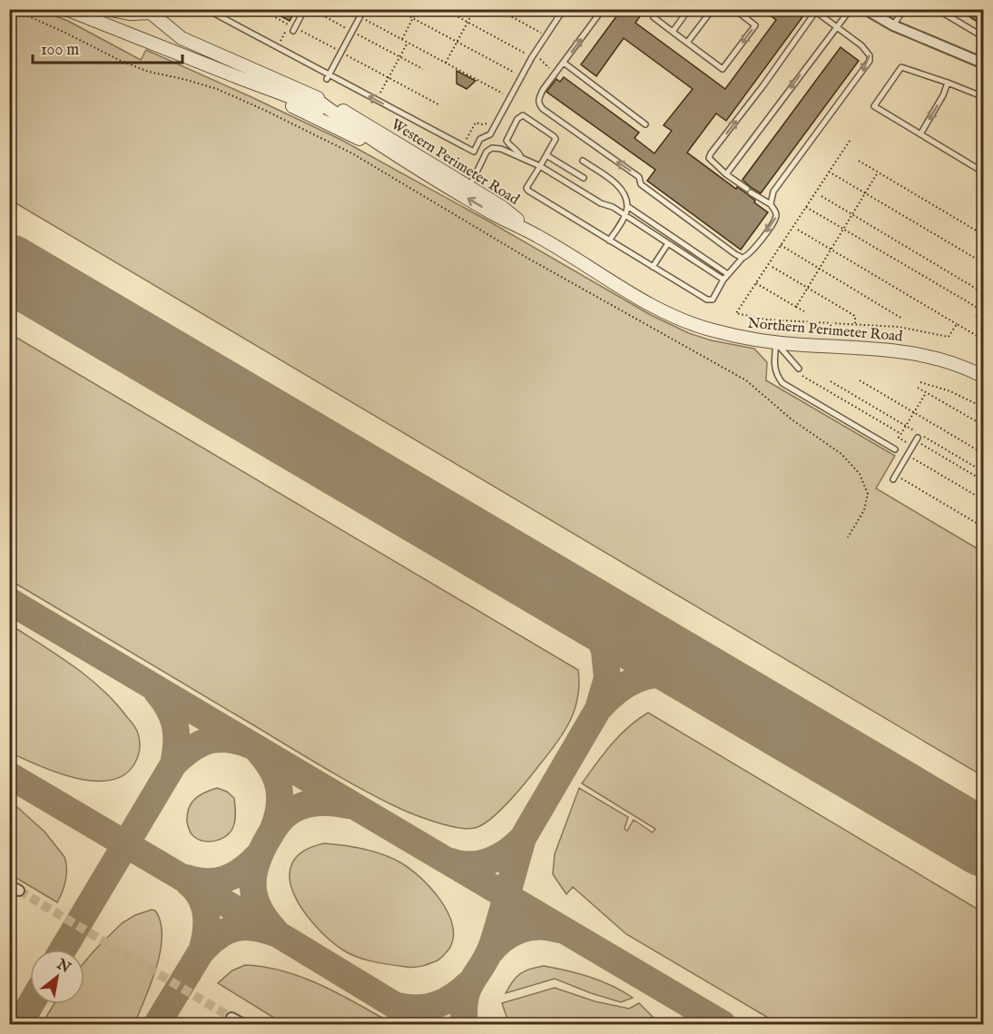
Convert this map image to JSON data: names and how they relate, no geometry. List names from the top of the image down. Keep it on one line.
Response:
{"streets":{"street":["Western Perimeter Road","Northern Perimeter Road"]},"crossings":[["Western Perimeter Road","Northern Perimeter Road"]],"scale_bar":"100 m","north":"top right"}
